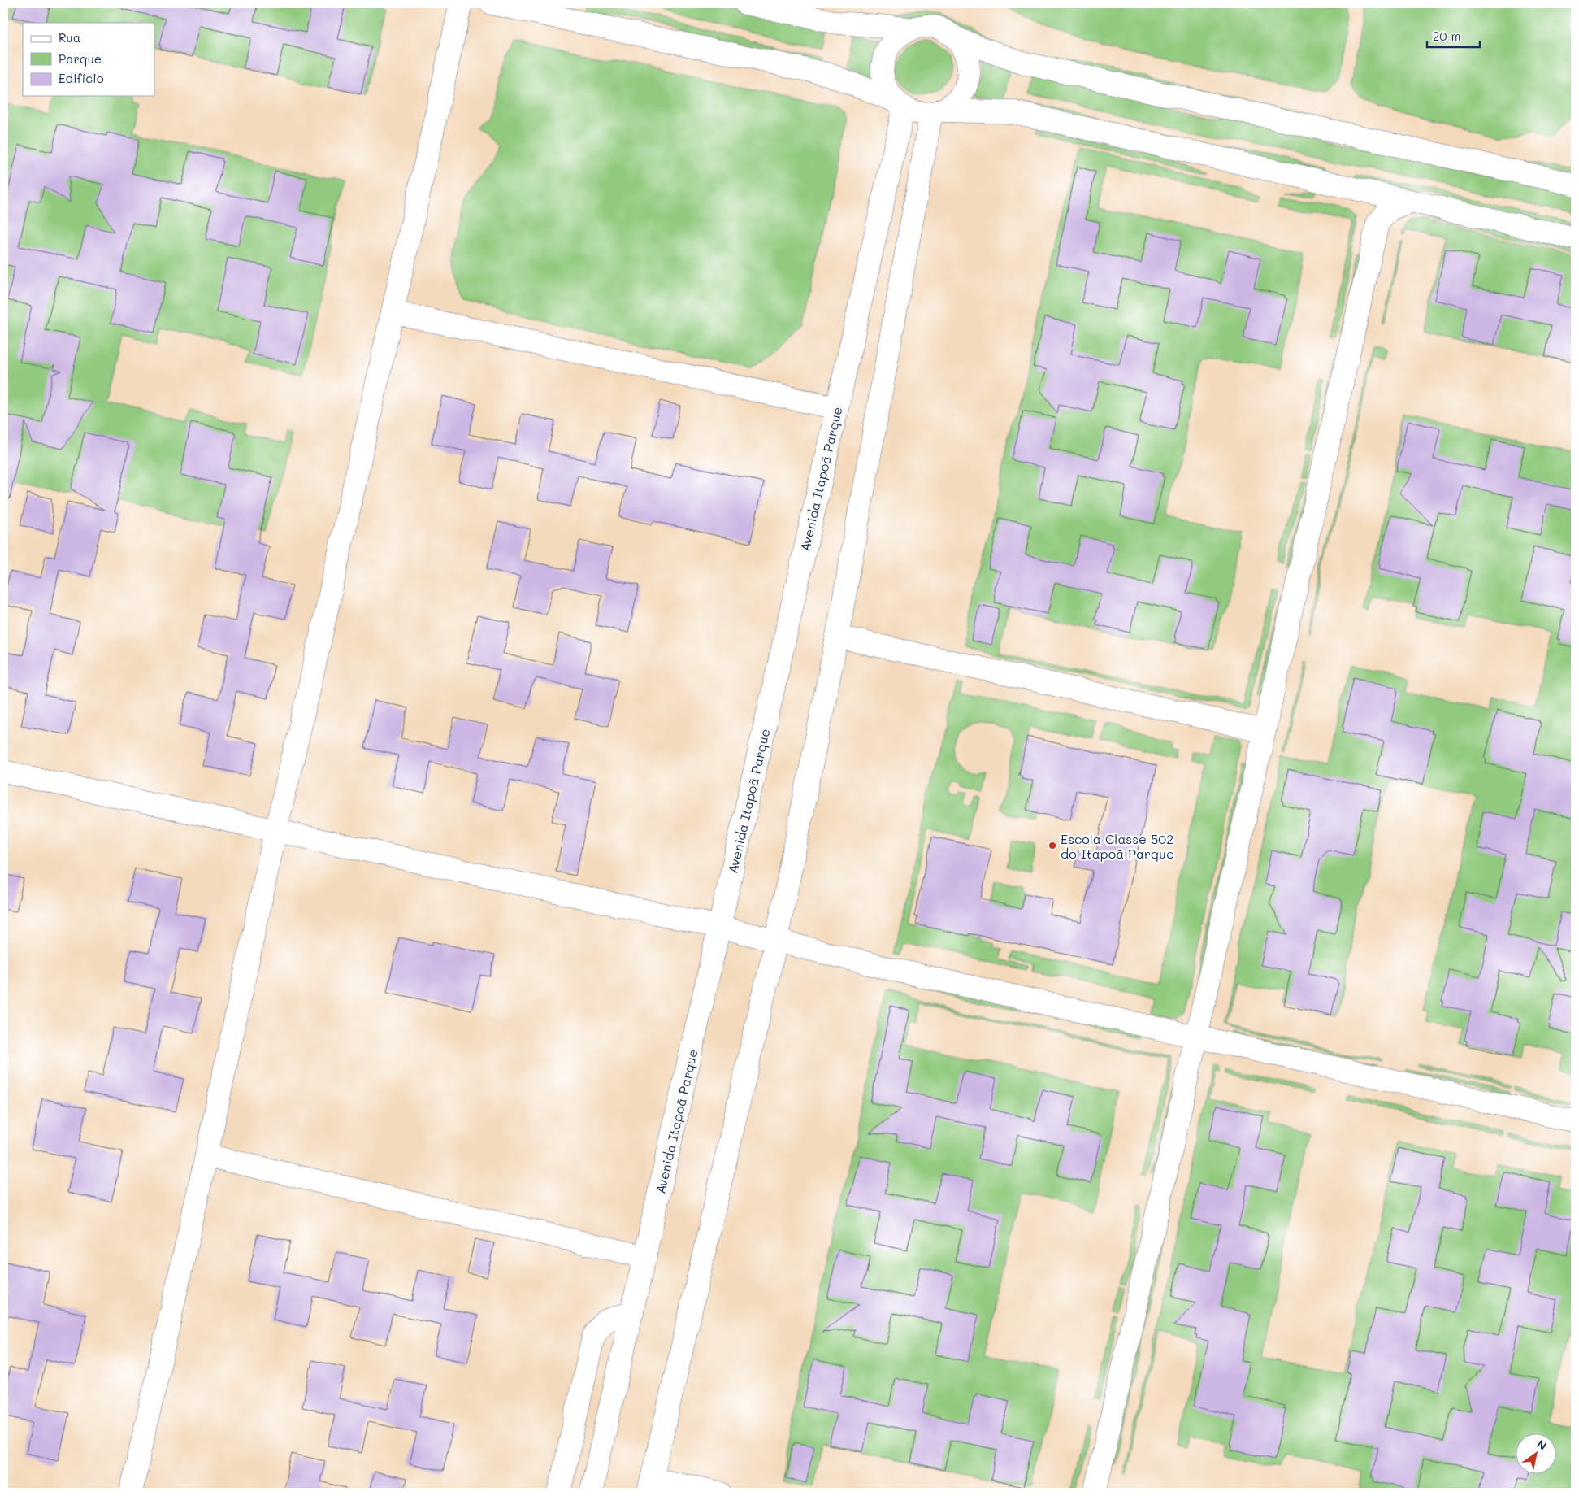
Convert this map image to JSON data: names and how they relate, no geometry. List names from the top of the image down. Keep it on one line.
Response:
{"streets":{"street":["Avenida Itapoã Parque"]},"places":["Escola Classe 502 do Itapoã Parque"],"legend":["Rua","Parque","Edifício"],"scale_bar":"20 m","north":"top right"}
